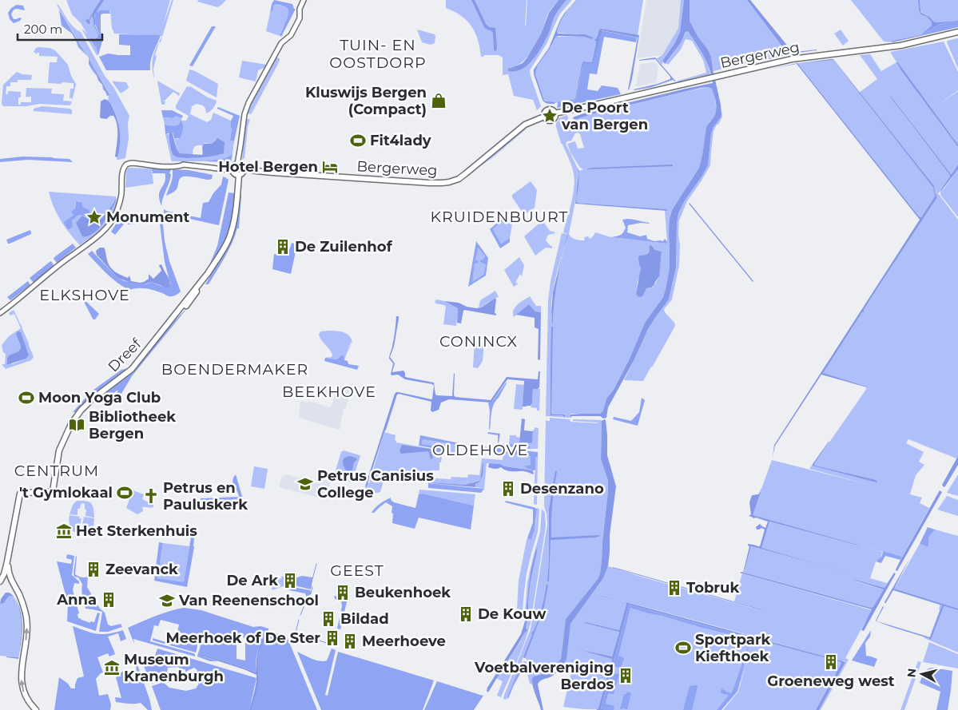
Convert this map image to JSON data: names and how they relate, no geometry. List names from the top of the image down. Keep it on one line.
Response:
{"streets":{"main road":["Bergerweg","Dreef"]},"crossings":[["Bergerweg","Dreef"]],"districts":["TUIN- EN OOSTDORP","KRUIDENBUURT","ELKSHOVE","CONINCX","BOENDERMAKER","BEEKHOVE","OLDEHOVE","CENTRUM","GEEST"],"places":{"shop":["Kluswijs Bergen (Compact)"],"place":["De Poort van Bergen","Monument"],"sports":["Fit4lady","Moon Yoga Club","'t Gymlokaal","Sportpark Kiefthoek"],"hotel":["Hotel Bergen"],"building":["De Zuilenhof","Desenzano","Zeevanck","De Ark","Tobruk","Beukenhoek","Anna","De Kouw","Bildad","Meerhoek of De Ster","Meerhoeve","Groeneweg west","Voetbalvereniging Berdos"],"library":["Bibliotheek Bergen"],"school or university":["Petrus Canisius College","Van Reenenschool"],"church":["Petrus en Pauluskerk"],"museum":["Het Sterkenhuis","Museum Kranenburgh"]},"scale_bar":"200 m","north":"left"}
